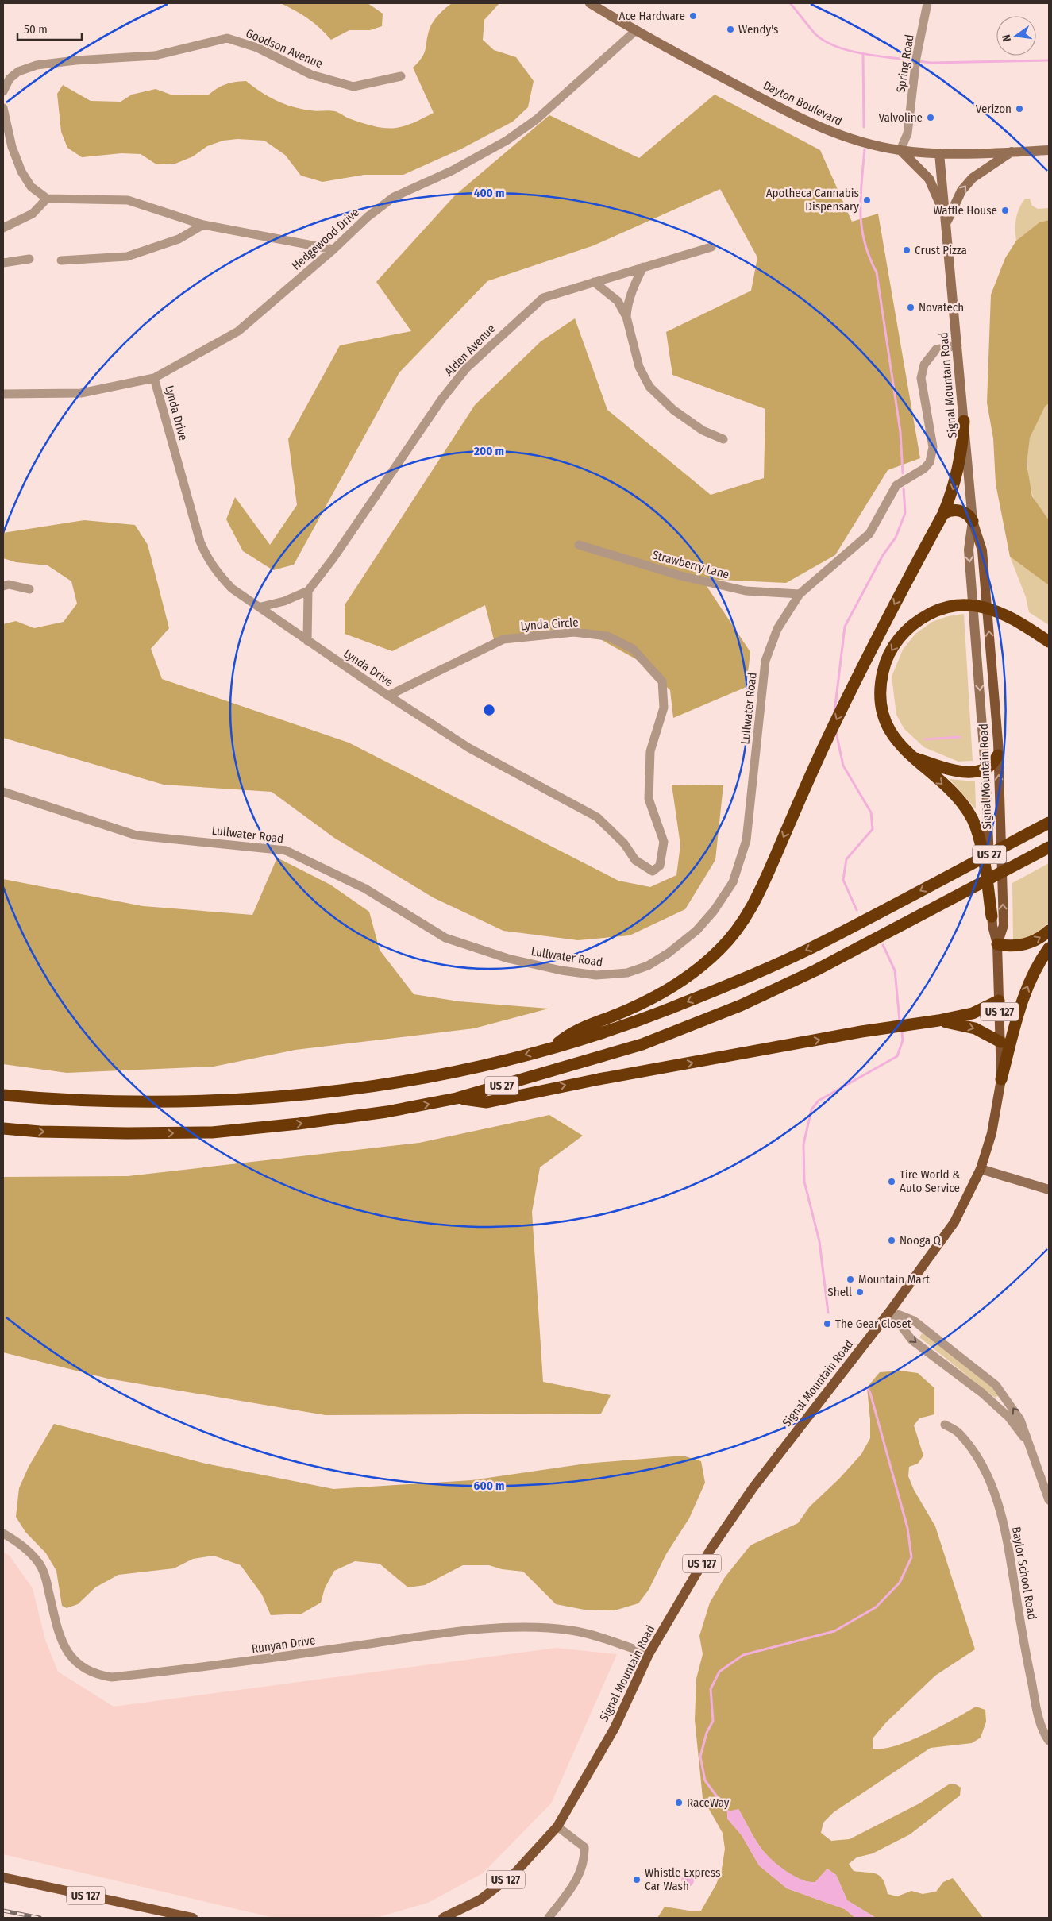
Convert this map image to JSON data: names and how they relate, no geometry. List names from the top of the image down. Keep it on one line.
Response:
{"streets":{"highway":["US 27"],"main road":["Dayton Boulevard","Signal Mountain Road","US 127"],"street":["Goodson Avenue","Spring Road","Hedgewood Drive","Alden Avenue","Lynda Drive","Strawberry Lane","Lynda Circle","Lullwater Road","Baylor School Road","Runyan Drive"]},"crossings":[["Spring Road","Dayton Boulevard"],["Dayton Boulevard","Hedgewood Drive"],["Dayton Boulevard","Signal Mountain Road"],["Hedgewood Drive","Lynda Drive"],["Alden Avenue","Lynda Drive"],["Signal Mountain Road","Lullwater Road"],["Signal Mountain Road","US 127"],["Signal Mountain Road","Runyan Drive"],["Lynda Drive","Lynda Circle"],["Strawberry Lane","Lullwater Road"]],"places":["Ace Hardware","Wendy's","Verizon","Valvoline","Apotheca Cannabis Dispensary","Waffle House","Crust Pizza","Novatech","Tire World & Auto Service","Nooga Q","Mountain Mart","Shell","The Gear Closet","RaceWay","Whistle Express Car Wash"],"scale_bar":"50 m","north":"left","rings":["400 m","200 m","600 m"]}
